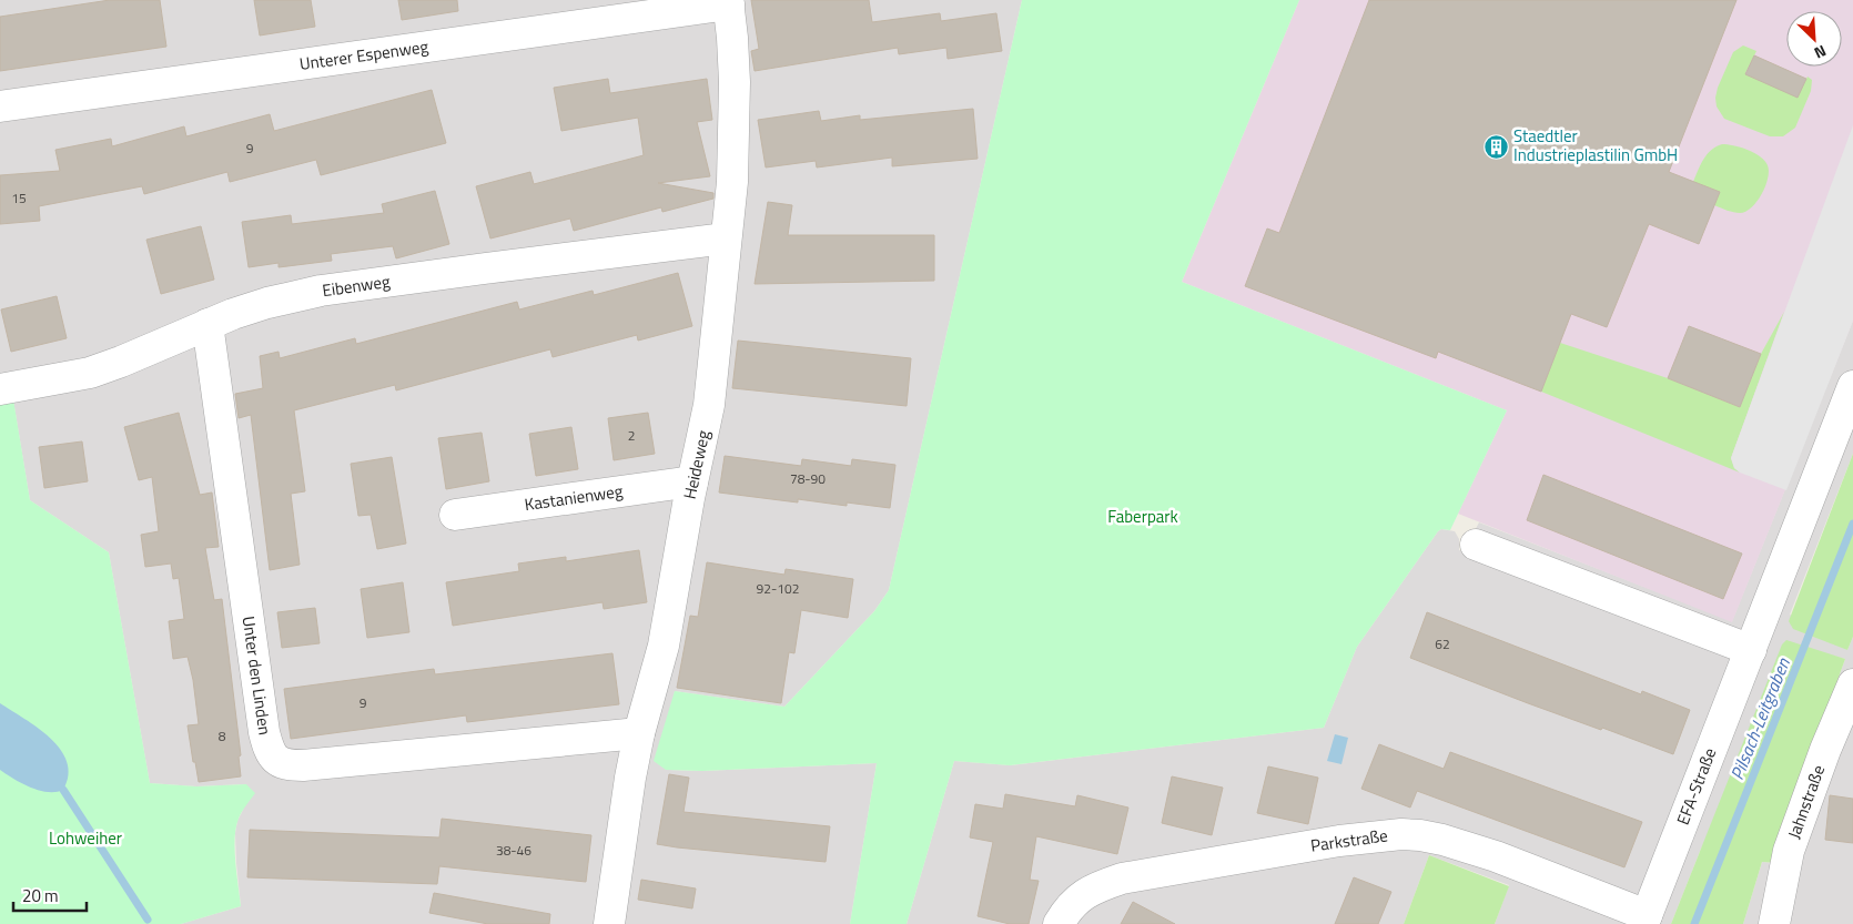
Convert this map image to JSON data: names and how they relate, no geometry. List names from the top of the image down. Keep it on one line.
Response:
{"streets":{"street":["Unterer Espenweg","Eibenweg","Heideweg","Kastanienweg","Unter den Linden","EFA-Straße","Jahnstraße","Parkstraße"]},"crossings":[["Unterer Espenweg","Heideweg"],["Eibenweg","Heideweg"],["Eibenweg","Unter den Linden"],["Heideweg","Kastanienweg"],["Heideweg","Unter den Linden"],["EFA-Straße","Parkstraße"]],"water":["Pilsach-Leitgraben"],"parks":["Faberpark","Lohweiher"],"places":{"building":["Staedtler Industrieplastilin GmbH"]},"house_numbers":["9","15","2","78-90","92-102","62","9","8","38-46"],"scale_bar":"20 m","north":"bottom right"}
